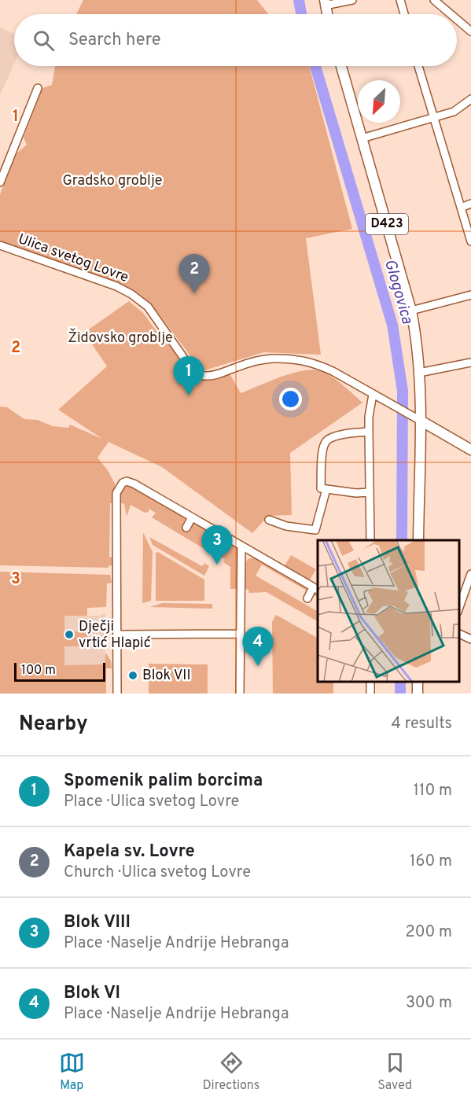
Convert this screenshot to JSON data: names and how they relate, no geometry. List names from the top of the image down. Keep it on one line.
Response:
{"streets":{"main road":["D423"],"street":["Ulica svetog Lovre"]},"crossings":[["D423","Ulica svetog Lovre"]],"water":["Glogovica"],"parks":["Gradsko groblje","Židovsko groblje"],"places":["Dječji vrtić Hlapić","Blok VII"],"scale_bar":"100 m","north":"bottom left","page":{"search":"Search here","pins":["2","1","3","4"],"scale":"100 m","heading":["Nearby","4 results"],"list":[{"mark":"1","name":"Spomenik palim borcima","note":"Place · Ulica svetog Lovre","value":"110 m"},{"mark":"2","name":"Kapela sv. Lovre","note":"Church · Ulica svetog Lovre","value":"160 m"},{"mark":"3","name":"Blok VIII","note":"Place · Naselje Andrije Hebranga","value":"200 m"},{"mark":"4","name":"Blok VI","note":"Place · Naselje Andrije Hebranga","value":"300 m"}],"nav":["Map","Directions","Saved"]},"grid":{"rows":["1","2","3"]}}
